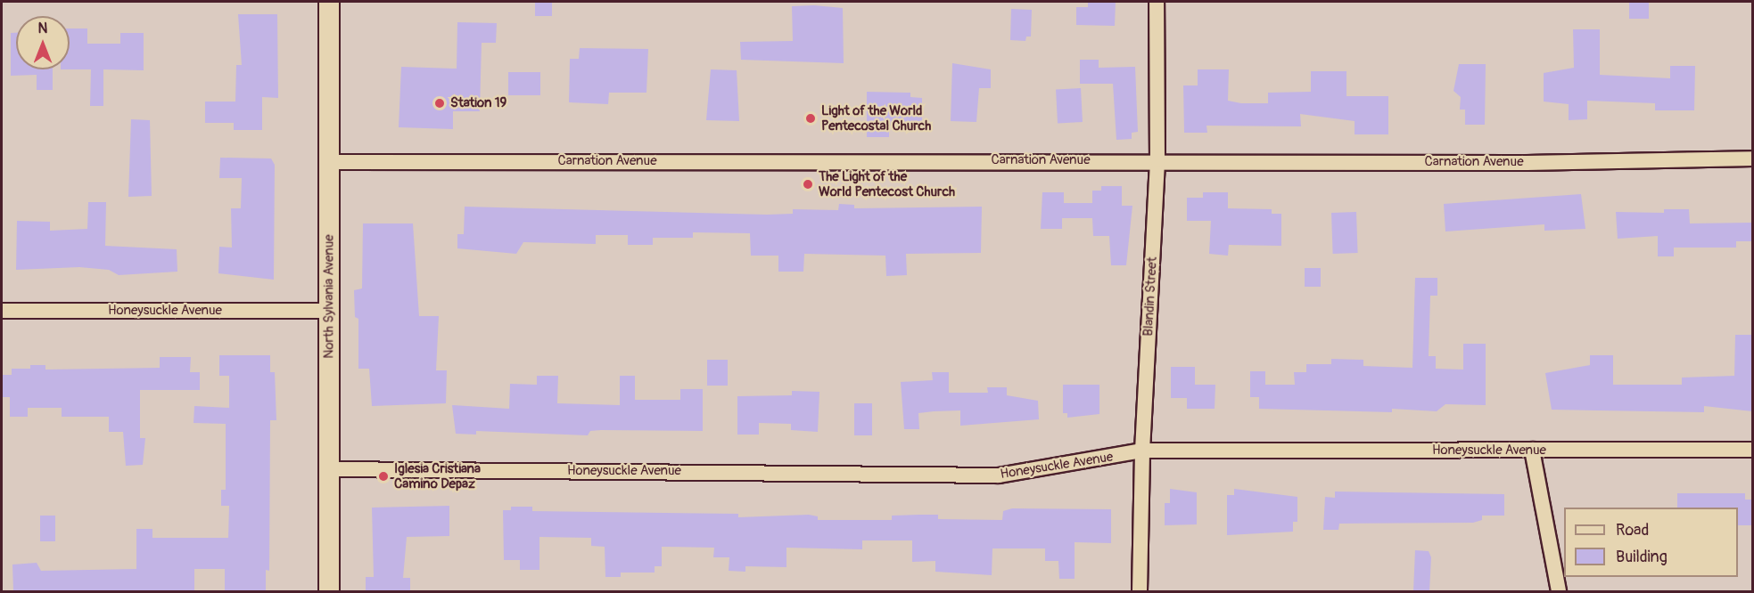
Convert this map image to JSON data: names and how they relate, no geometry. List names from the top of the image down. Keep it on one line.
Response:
{"streets":{"main road":["North Sylvania Avenue"],"street":["Carnation Avenue","Blandin Street","Honeysuckle Avenue"]},"crossings":[["Carnation Avenue","North Sylvania Avenue"],["Carnation Avenue","Blandin Street"],["North Sylvania Avenue","Honeysuckle Avenue"],["Blandin Street","Honeysuckle Avenue"]],"places":["Station 19","Light of the World Pentecostal Church","The Light of the World Pentecost Church","Iglesia Cristiana Camino Depaz"],"legend":["Road","Building"],"north":"top"}
